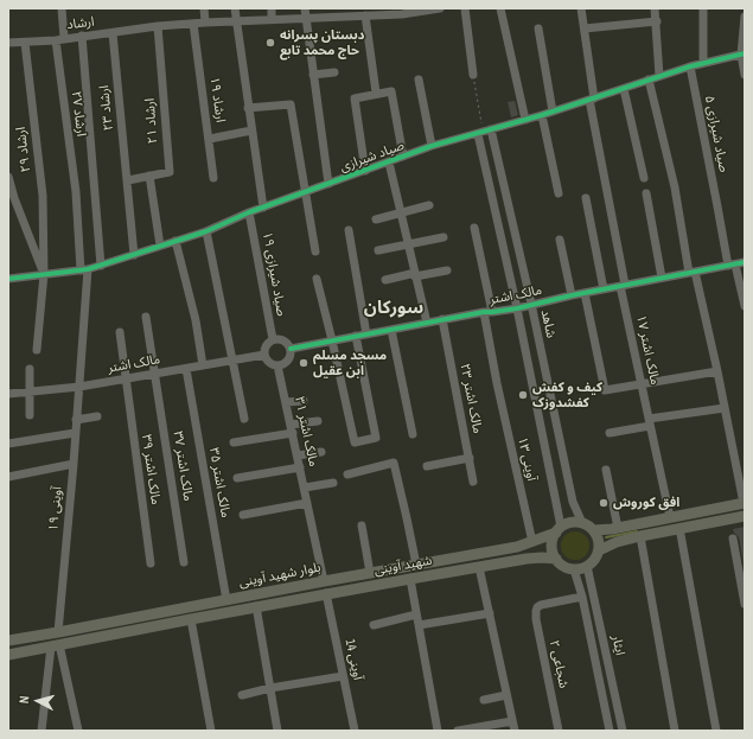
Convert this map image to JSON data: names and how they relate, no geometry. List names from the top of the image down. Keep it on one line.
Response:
{"streets":{"main road":["شهید آوینی","بلوار شهید آوینی"],"street":["ارشاد","ارشاد ۱۹","ارشاد ۲۳","ارشاد ۲۷","ارشاد ۲۱","صیاد شیرازی ۵","ارشاد ۲۹","صیاد شیرازی","صیاد شیرازی ۱۹","مالک اشتر","شاهد","مالک اشتر ۱۷","مالک اشتر ۲۳","مالک اشتر ۳۱","آوینی ۱۳","مالک اشتر ۳۷","مالک اشتر ۳۹","مالک اشتر ۳۵","آوینی ۱۹","ایثار","آوینی 14","شجاعی ۲"]},"crossings":[["ارشاد","ارشاد ۱۹"],["ارشاد","ارشاد ۲۳"],["ارشاد","ارشاد ۲۷"],["ارشاد","ارشاد ۲۱"],["ارشاد","ارشاد ۲۹"],["ارشاد ۲۳","ارشاد ۲۱"],["ارشاد ۲۳","صیاد شیرازی"],["ارشاد ۲۷","صیاد شیرازی"],["ارشاد ۲۷","آوینی ۱۹"],["صیاد شیرازی ۵","صیاد شیرازی"],["صیاد شیرازی ۵","مالک اشتر"],["ارشاد ۲۹","صیاد شیرازی"],["صیاد شیرازی","صیاد شیرازی ۱۹"],["صیاد شیرازی","شاهد"],["صیاد شیرازی","مالک اشتر ۱۷"],["صیاد شیرازی","آوینی ۱۹"],["صیاد شیرازی ۱۹","مالک اشتر"],["صیاد شیرازی ۱۹","مالک اشتر ۳۱"],["مالک اشتر","شاهد"],["مالک اشتر","مالک اشتر ۱۷"],["مالک اشتر","مالک اشتر ۲۳"],["مالک اشتر","مالک اشتر ۳۱"],["مالک اشتر","آوینی ۱۳"],["مالک اشتر","مالک اشتر ۳۷"],["مالک اشتر","مالک اشتر ۳۹"],["مالک اشتر","مالک اشتر ۳۵"],["مالک اشتر","آوینی ۱۹"],["شاهد","شهید آوینی"],["شاهد","بلوار شهید آوینی"],["شاهد","ایثار"],["مالک اشتر ۳۱","بلوار شهید آوینی"],["آوینی ۱۳","بلوار شهید آوینی"],["مالک اشتر ۳۵","بلوار شهید آوینی"],["آوینی ۱۹","بلوار شهید آوینی"],["شهید آوینی","بلوار شهید آوینی"],["شهید آوینی","ایثار"],["شهید آوینی","آوینی 14"],["بلوار شهید آوینی","ایثار"],["ایثار","شجاعی ۲"]],"districts":["سورکان"],"places":["دبستان پسرانه حاج محمد تابع","مسجد مسلم ابن عقیل","کیف و کفش کفشدوزک","افق کوروش"],"north":"left"}
